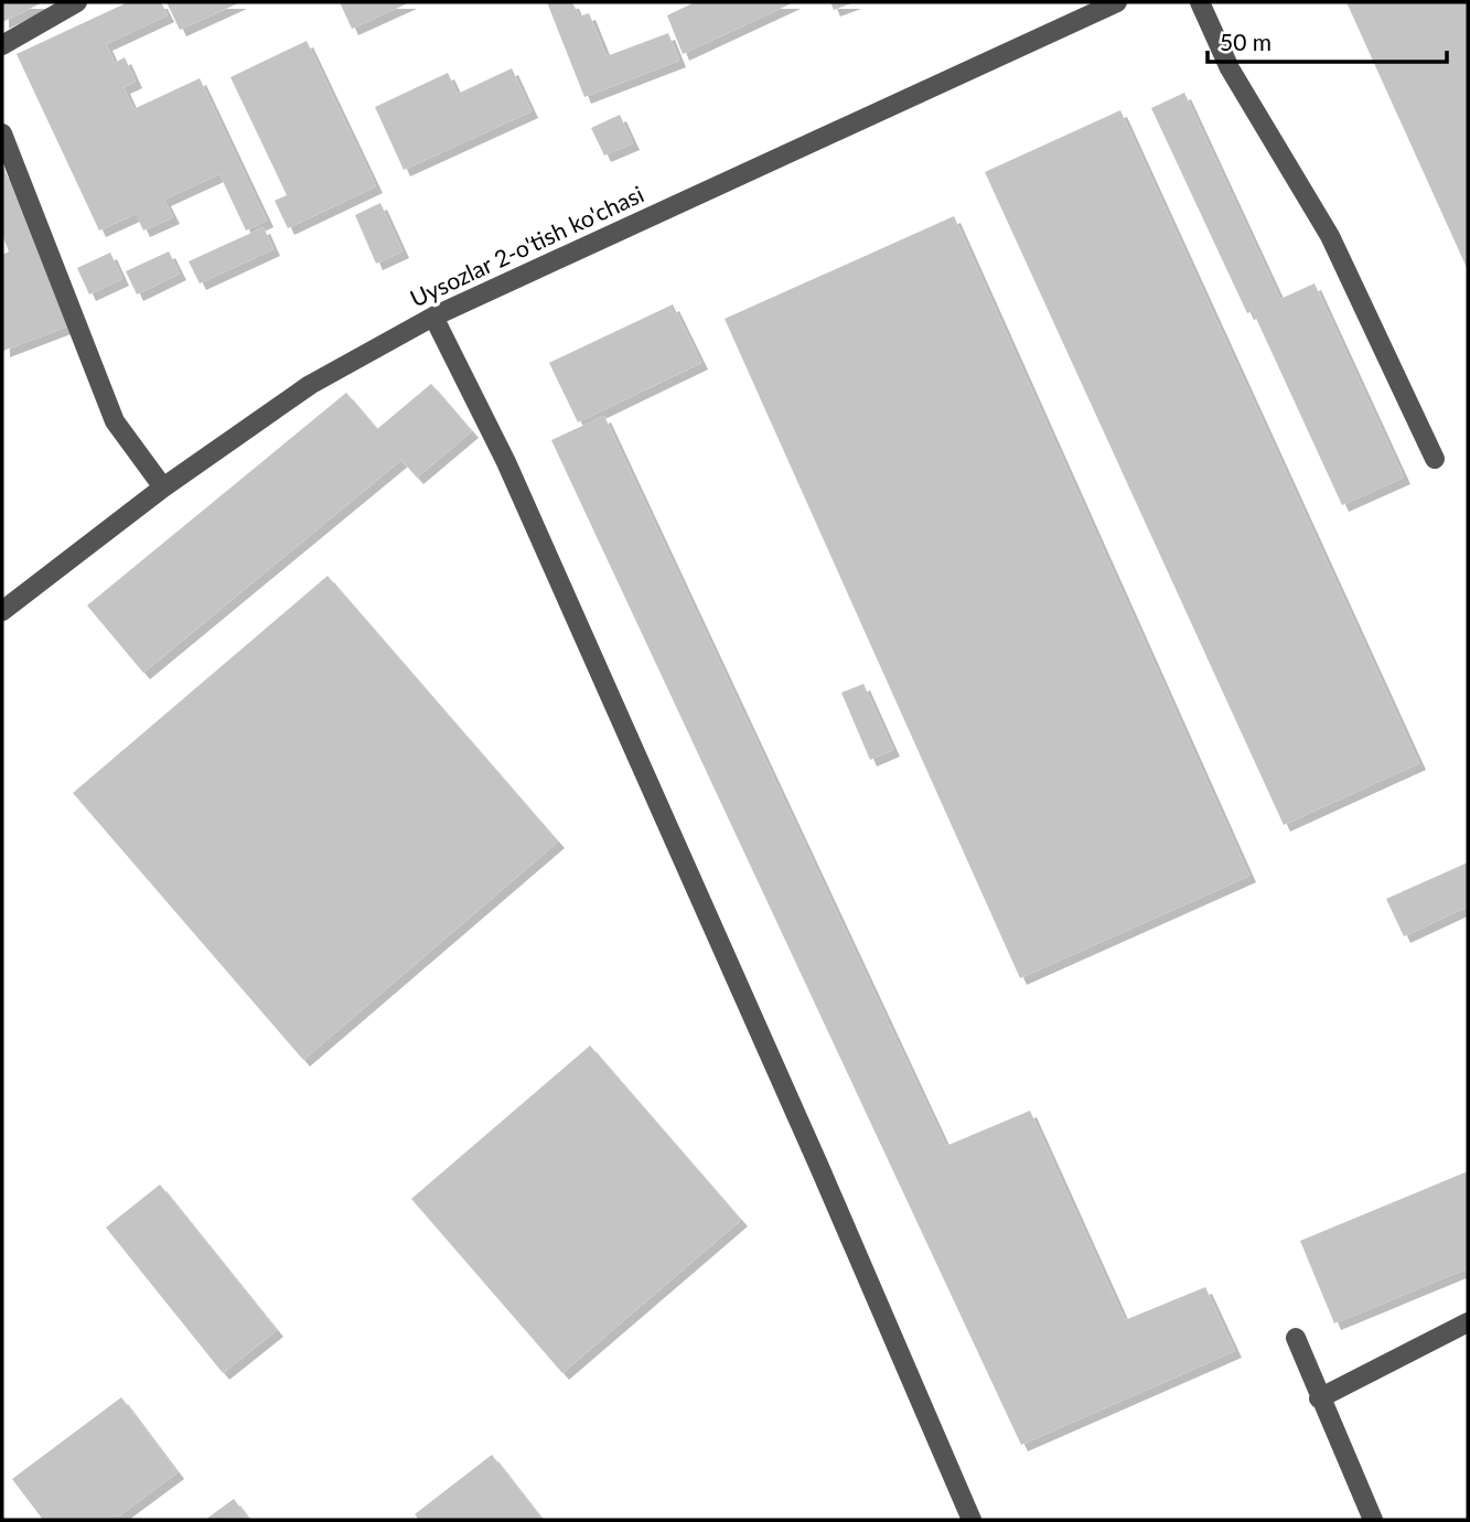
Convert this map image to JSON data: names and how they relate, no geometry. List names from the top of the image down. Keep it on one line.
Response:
{"streets":{"street":["Uysozlar 2-o'tish ko'chasi"]},"scale_bar":"50 m"}
